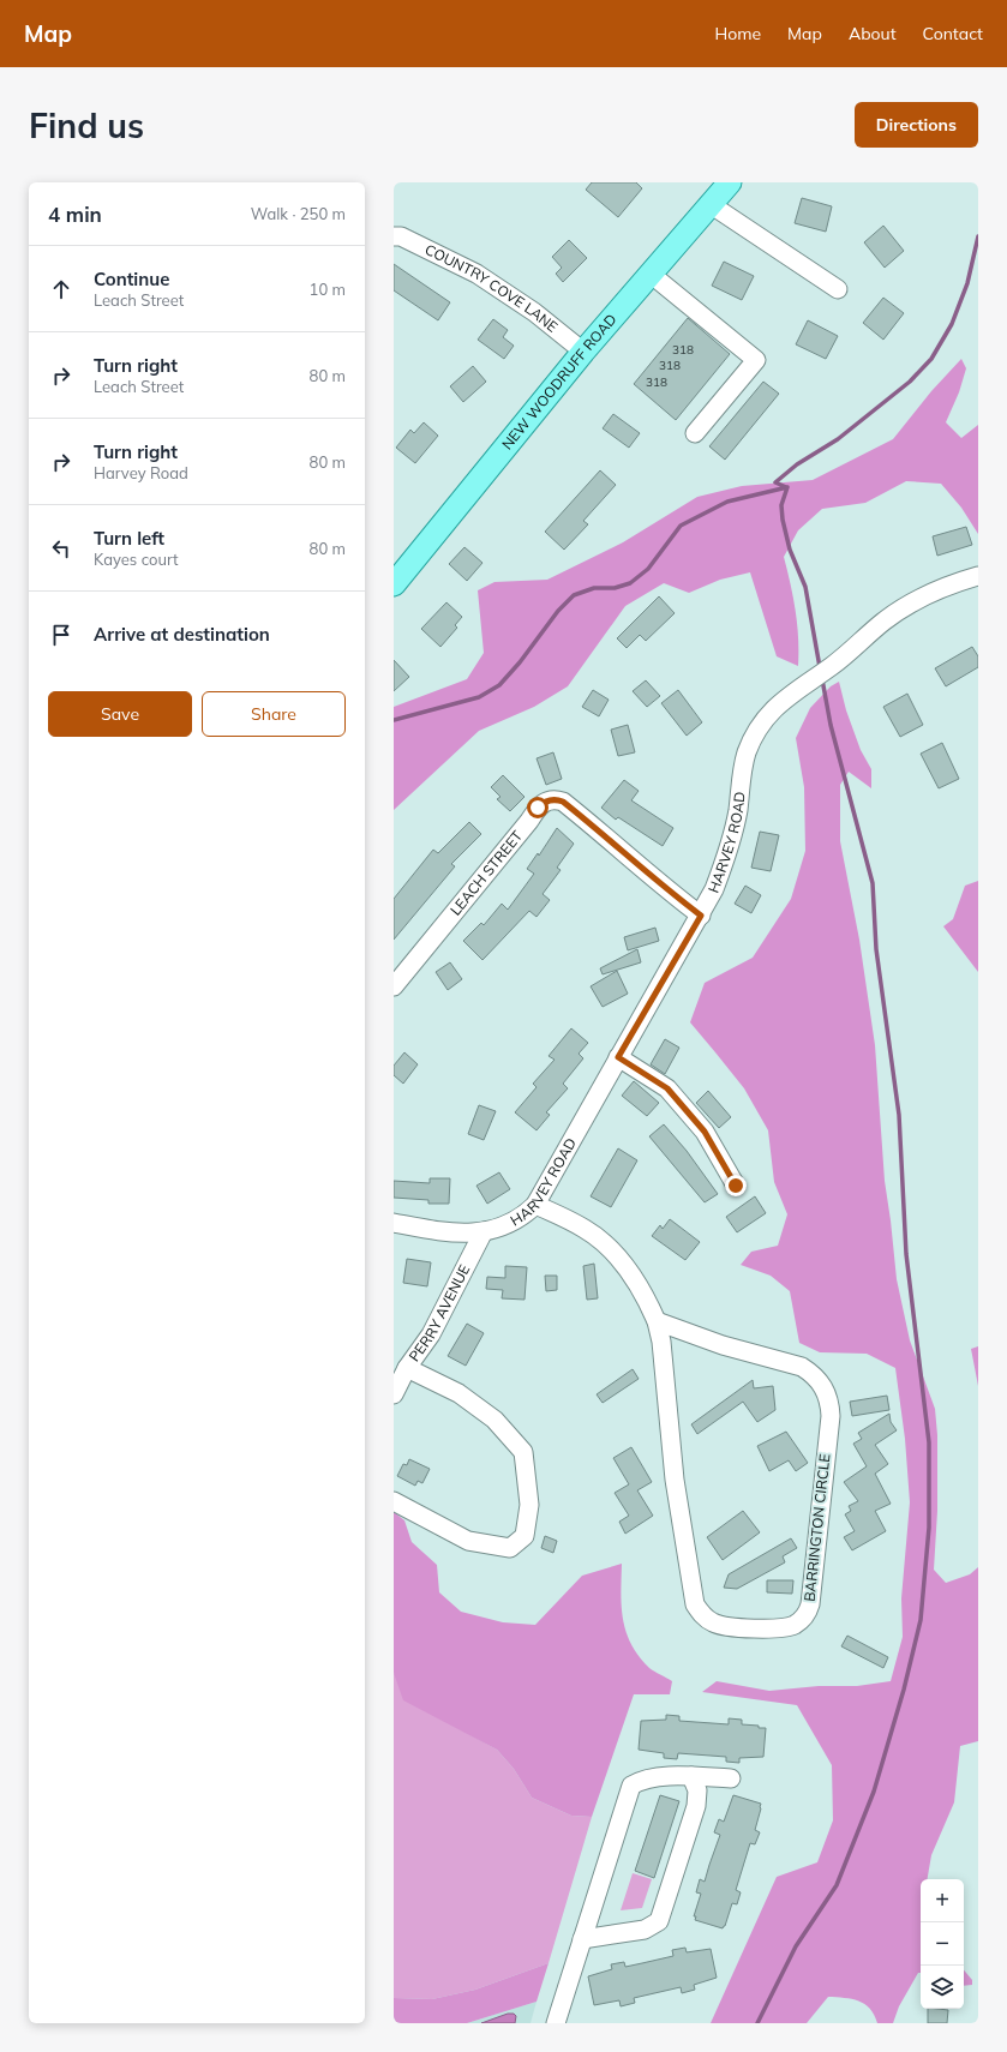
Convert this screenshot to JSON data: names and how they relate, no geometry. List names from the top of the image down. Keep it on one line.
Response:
{"streets":{"main road":["NEW WOODRUFF ROAD"],"street":["COUNTRY COVE LANE","HARVEY ROAD","LEACH STREET","PERRY AVENUE","BARRINGTON CIRCLE"]},"crossings":[["COUNTRY COVE LANE","NEW WOODRUFF ROAD"],["HARVEY ROAD","LEACH STREET"],["HARVEY ROAD","PERRY AVENUE"],["HARVEY ROAD","BARRINGTON CIRCLE"]],"house_numbers":["318","318","318"],"page":{"header":"Map","nav":["Home","Map","About","Contact"],"buttons":["Directions",["Save","Share"]],"title":"Find us","heading":["4 min","Walk · 250 m"],"list":[["Continue","Leach Street","10 m"],["Turn right","Leach Street","80 m"],["Turn right","Harvey Road","80 m"],["Turn left","Kayes court","80 m"],"Arrive at destination"],"map_buttons":["+","−"]}}
